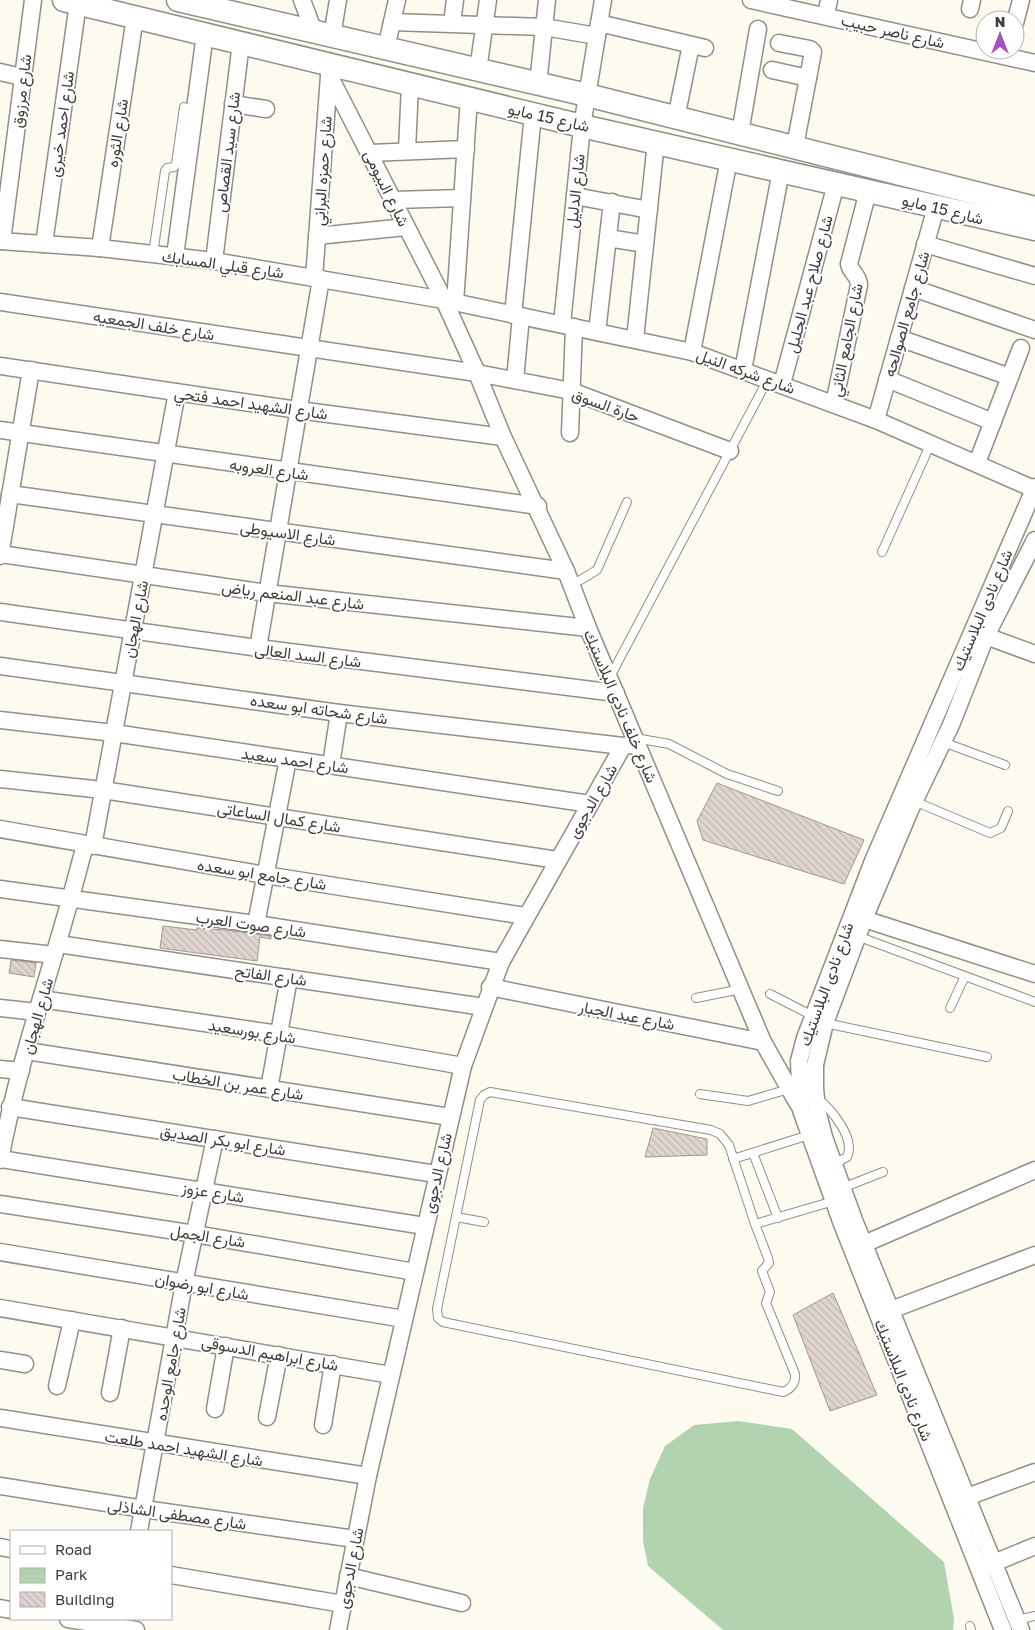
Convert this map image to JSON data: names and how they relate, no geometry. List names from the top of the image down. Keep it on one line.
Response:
{"streets":{"main road":["شارع 15 مايو"],"street":["شارع ناصر حبيب","شارع مرزوق","شارع احمد خيرى","شارع الثوره","شارع سيد القصاص","شارع حمزه البراني","شارع البيومى","شارع الدليل","شارع قبلي المسابك","شارع صلاح عبد الجليل","شارع جامع الصوالحه","شارع خلف الجمعيه","شارع الجامع الثاني","شارع شركه النيل","شارع الشهيد احمد فتحي","حارة السوق","شارع العروبه","شارع الاسيوطى","شارع عبد المنعم رياض","شارع نادى البلاستيك","شارع الهجان","شارع السد العالى","شارع خلف نادى البلاستيك","شارع شحاته ابو سعده","شارع احمد سعيد","شارع الدجوى","شارع كمال الساعاتى","شارع جامع ابو سعده","شارع صوت العرب","شارع الفاتح","شارع عبد الجبار","شارع بورسعيد","شارع عمر بن الخطاب","شارع ابو بكر الصديق","شارع عزوز","شارع الجمل","شارع ابو رضوان","شارع ابراهيم الدسوقى","شارع جامع الوحده","شارع الشهيد احمد طلعت","شارع مصطفى الشاذلى"]},"crossings":[["شارع مرزوق","شارع قبلي المسابك"],["شارع 15 مايو","شارع احمد خيرى"],["شارع 15 مايو","شارع الثوره"],["شارع 15 مايو","شارع سيد القصاص"],["شارع 15 مايو","شارع حمزه البراني"],["شارع 15 مايو","شارع البيومى"],["شارع 15 مايو","شارع الدليل"],["شارع 15 مايو","شارع صلاح عبد الجليل"],["شارع 15 مايو","شارع جامع الصوالحه"],["شارع 15 مايو","شارع الجامع الثاني"],["شارع احمد خيرى","شارع قبلي المسابك"],["شارع الثوره","شارع قبلي المسابك"],["شارع سيد القصاص","شارع قبلي المسابك"],["شارع حمزه البراني","شارع البيومى"],["شارع حمزه البراني","شارع قبلي المسابك"],["شارع حمزه البراني","شارع خلف الجمعيه"],["شارع حمزه البراني","شارع الشهيد احمد فتحي"],["شارع حمزه البراني","شارع العروبه"],["شارع حمزه البراني","شارع الاسيوطى"],["شارع حمزه البراني","شارع عبد المنعم رياض"],["شارع حمزه البراني","شارع السد العالى"],["شارع البيومى","شارع قبلي المسابك"],["شارع البيومى","شارع شركه النيل"],["شارع البيومى","شارع خلف نادى البلاستيك"],["شارع الدليل","شارع شركه النيل"],["شارع الدليل","حارة السوق"],["شارع قبلي المسابك","شارع شركه النيل"],["شارع قبلي المسابك","شارع خلف نادى البلاستيك"],["شارع صلاح عبد الجليل","شارع شركه النيل"],["شارع جامع الصوالحه","شارع شركه النيل"],["شارع خلف الجمعيه","حارة السوق"],["شارع خلف الجمعيه","شارع خلف نادى البلاستيك"],["شارع الجامع الثاني","شارع شركه النيل"],["شارع شركه النيل","شارع نادى البلاستيك"],["شارع شركه النيل","شارع خلف نادى البلاستيك"],["شارع الشهيد احمد فتحي","شارع الهجان"],["شارع الشهيد احمد فتحي","شارع خلف نادى البلاستيك"],["حارة السوق","شارع خلف نادى البلاستيك"],["شارع العروبه","شارع الهجان"],["شارع العروبه","شارع خلف نادى البلاستيك"],["شارع الاسيوطى","شارع الهجان"],["شارع الاسيوطى","شارع خلف نادى البلاستيك"],["شارع عبد المنعم رياض","شارع الهجان"],["شارع عبد المنعم رياض","شارع خلف نادى البلاستيك"],["شارع نادى البلاستيك","شارع خلف نادى البلاستيك"],["شارع الهجان","شارع السد العالى"],["شارع الهجان","شارع شحاته ابو سعده"],["شارع الهجان","شارع احمد سعيد"],["شارع الهجان","شارع كمال الساعاتى"],["شارع الهجان","شارع جامع ابو سعده"],["شارع الهجان","شارع صوت العرب"],["شارع الهجان","شارع الفاتح"],["شارع الهجان","شارع بورسعيد"],["شارع الهجان","شارع عمر بن الخطاب"],["شارع الهجان","شارع ابو بكر الصديق"],["شارع الهجان","شارع عزوز"],["شارع السد العالى","شارع خلف نادى البلاستيك"],["شارع خلف نادى البلاستيك","شارع شحاته ابو سعده"],["شارع خلف نادى البلاستيك","شارع الدجوى"],["شارع خلف نادى البلاستيك","شارع عبد الجبار"],["شارع شحاته ابو سعده","شارع الدجوى"],["شارع احمد سعيد","شارع الدجوى"],["شارع الدجوى","شارع كمال الساعاتى"],["شارع الدجوى","شارع جامع ابو سعده"],["شارع الدجوى","شارع صوت العرب"],["شارع الدجوى","شارع الفاتح"],["شارع الدجوى","شارع عبد الجبار"],["شارع الدجوى","شارع بورسعيد"],["شارع الدجوى","شارع عمر بن الخطاب"],["شارع الدجوى","شارع ابو بكر الصديق"],["شارع الدجوى","شارع عزوز"],["شارع الدجوى","شارع الجمل"],["شارع الدجوى","شارع ابو رضوان"],["شارع الدجوى","شارع ابراهيم الدسوقى"],["شارع الدجوى","شارع الشهيد احمد طلعت"],["شارع الدجوى","شارع مصطفى الشاذلى"],["شارع ابو بكر الصديق","شارع جامع الوحده"],["شارع عزوز","شارع جامع الوحده"],["شارع الجمل","شارع جامع الوحده"],["شارع ابو رضوان","شارع جامع الوحده"],["شارع ابراهيم الدسوقى","شارع جامع الوحده"],["شارع جامع الوحده","شارع الشهيد احمد طلعت"],["شارع جامع الوحده","شارع مصطفى الشاذلى"]],"legend":["Road","Park","Building"],"north":"top"}
